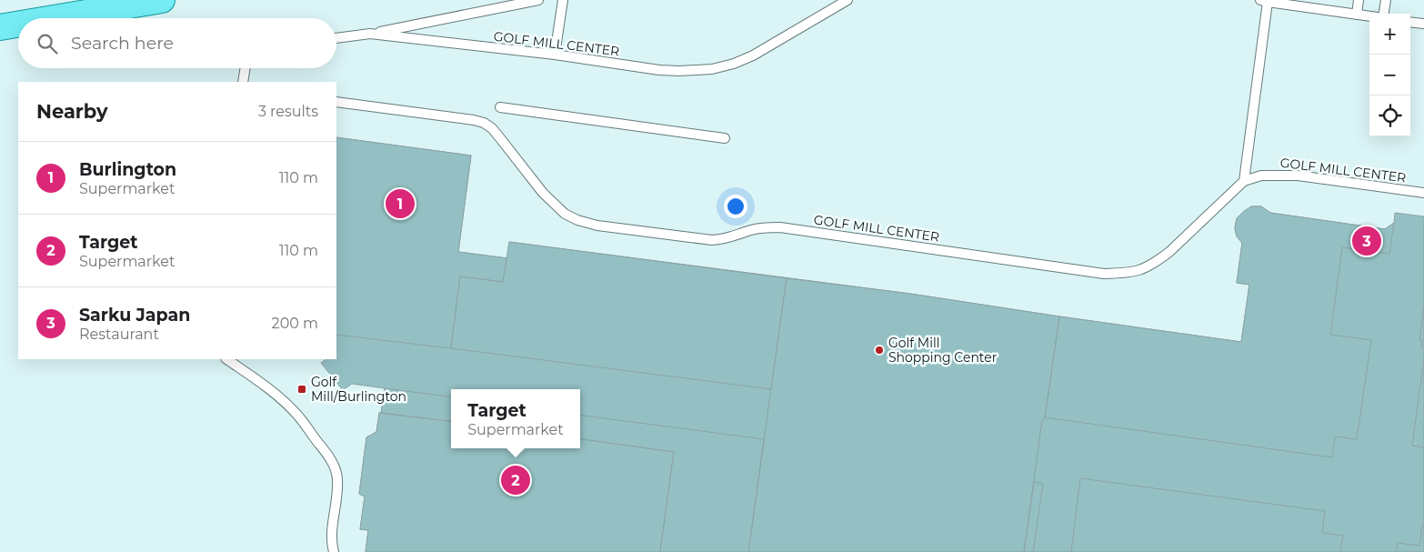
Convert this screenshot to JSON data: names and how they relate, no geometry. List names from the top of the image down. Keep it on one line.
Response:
{"streets":{"lane":["GOLF MILL CENTER"]},"places":{"other":["Golf Mill Shopping Center"],"transit":["Golf Mill/Burlington"]},"page":{"map_buttons":["+","−"],"search":"Search here","heading":["Nearby","3 results"],"list":[{"mark":"1","name":"Burlington","note":"Supermarket","value":"110 m"},{"mark":"2","name":"Target","note":"Supermarket","value":"110 m"},{"mark":"3","name":"Sarku Japan","note":"Restaurant","value":"200 m"}],"pins":["1","3","2"],"popup":["Target","Supermarket"]}}
